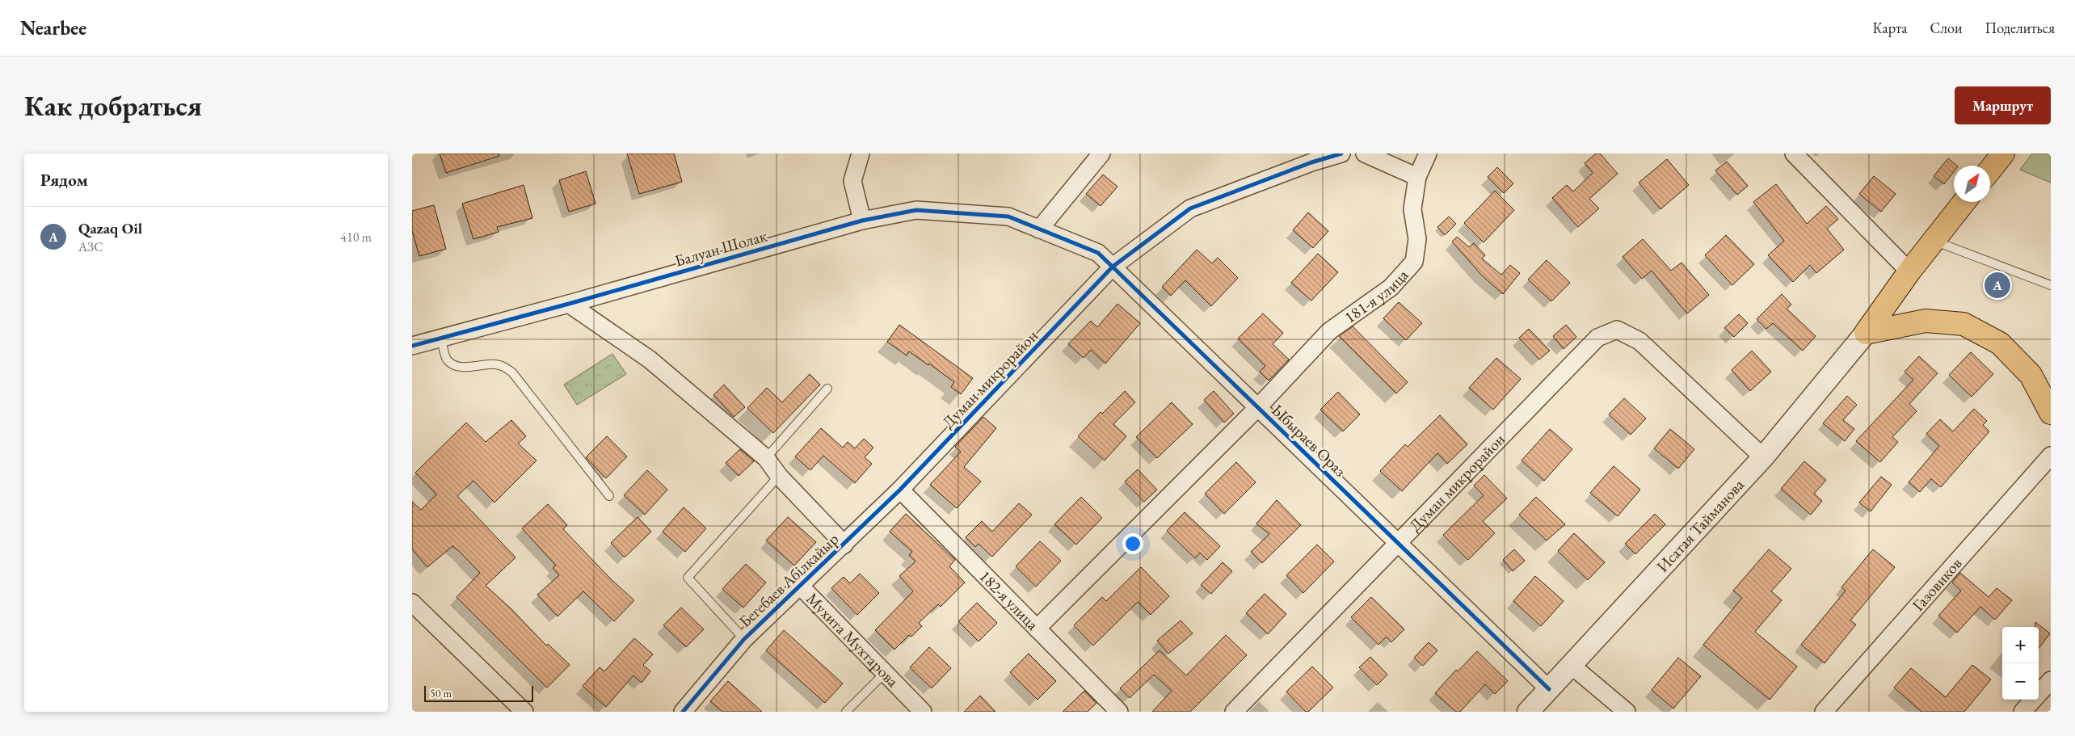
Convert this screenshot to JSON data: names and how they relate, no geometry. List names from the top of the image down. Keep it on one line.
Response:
{"streets":{"street":["Балуан Шолак","181-я улица","Думан микрорайон","Ыбыраев Ораз","Исатая Тайманова","Бегебаев Абілкайыр","Газовиков","182-я улица","Мухита Мухтарова"]},"crossings":[["Балуан Шолак","Ыбыраев Ораз"],["181-я улица","Ыбыраев Ораз"],["Думан микрорайон","Ыбыраев Ораз"],["Думан микрорайон","Исатая Тайманова"],["Думан микрорайон","Бегебаев Абілкайыр"],["Думан микрорайон","182-я улица"],["Ыбыраев Ораз","Исатая Тайманова"],["Бегебаев Абілкайыр","182-я улица"],["Бегебаев Абілкайыр","Мухита Мухтарова"]],"scale_bar":"50 m","north":"top right","page":{"header":"Nearbee","nav":["Карта","Слои","Поделиться"],"buttons":"Маршрут","title":"Как добраться","heading":"Рядом","list":[{"mark":"A","name":"Qazaq Oil","note":"АЗС","value":"410 m"}],"pins":"A","map_buttons":["+","−"],"scale":"50 m"}}
